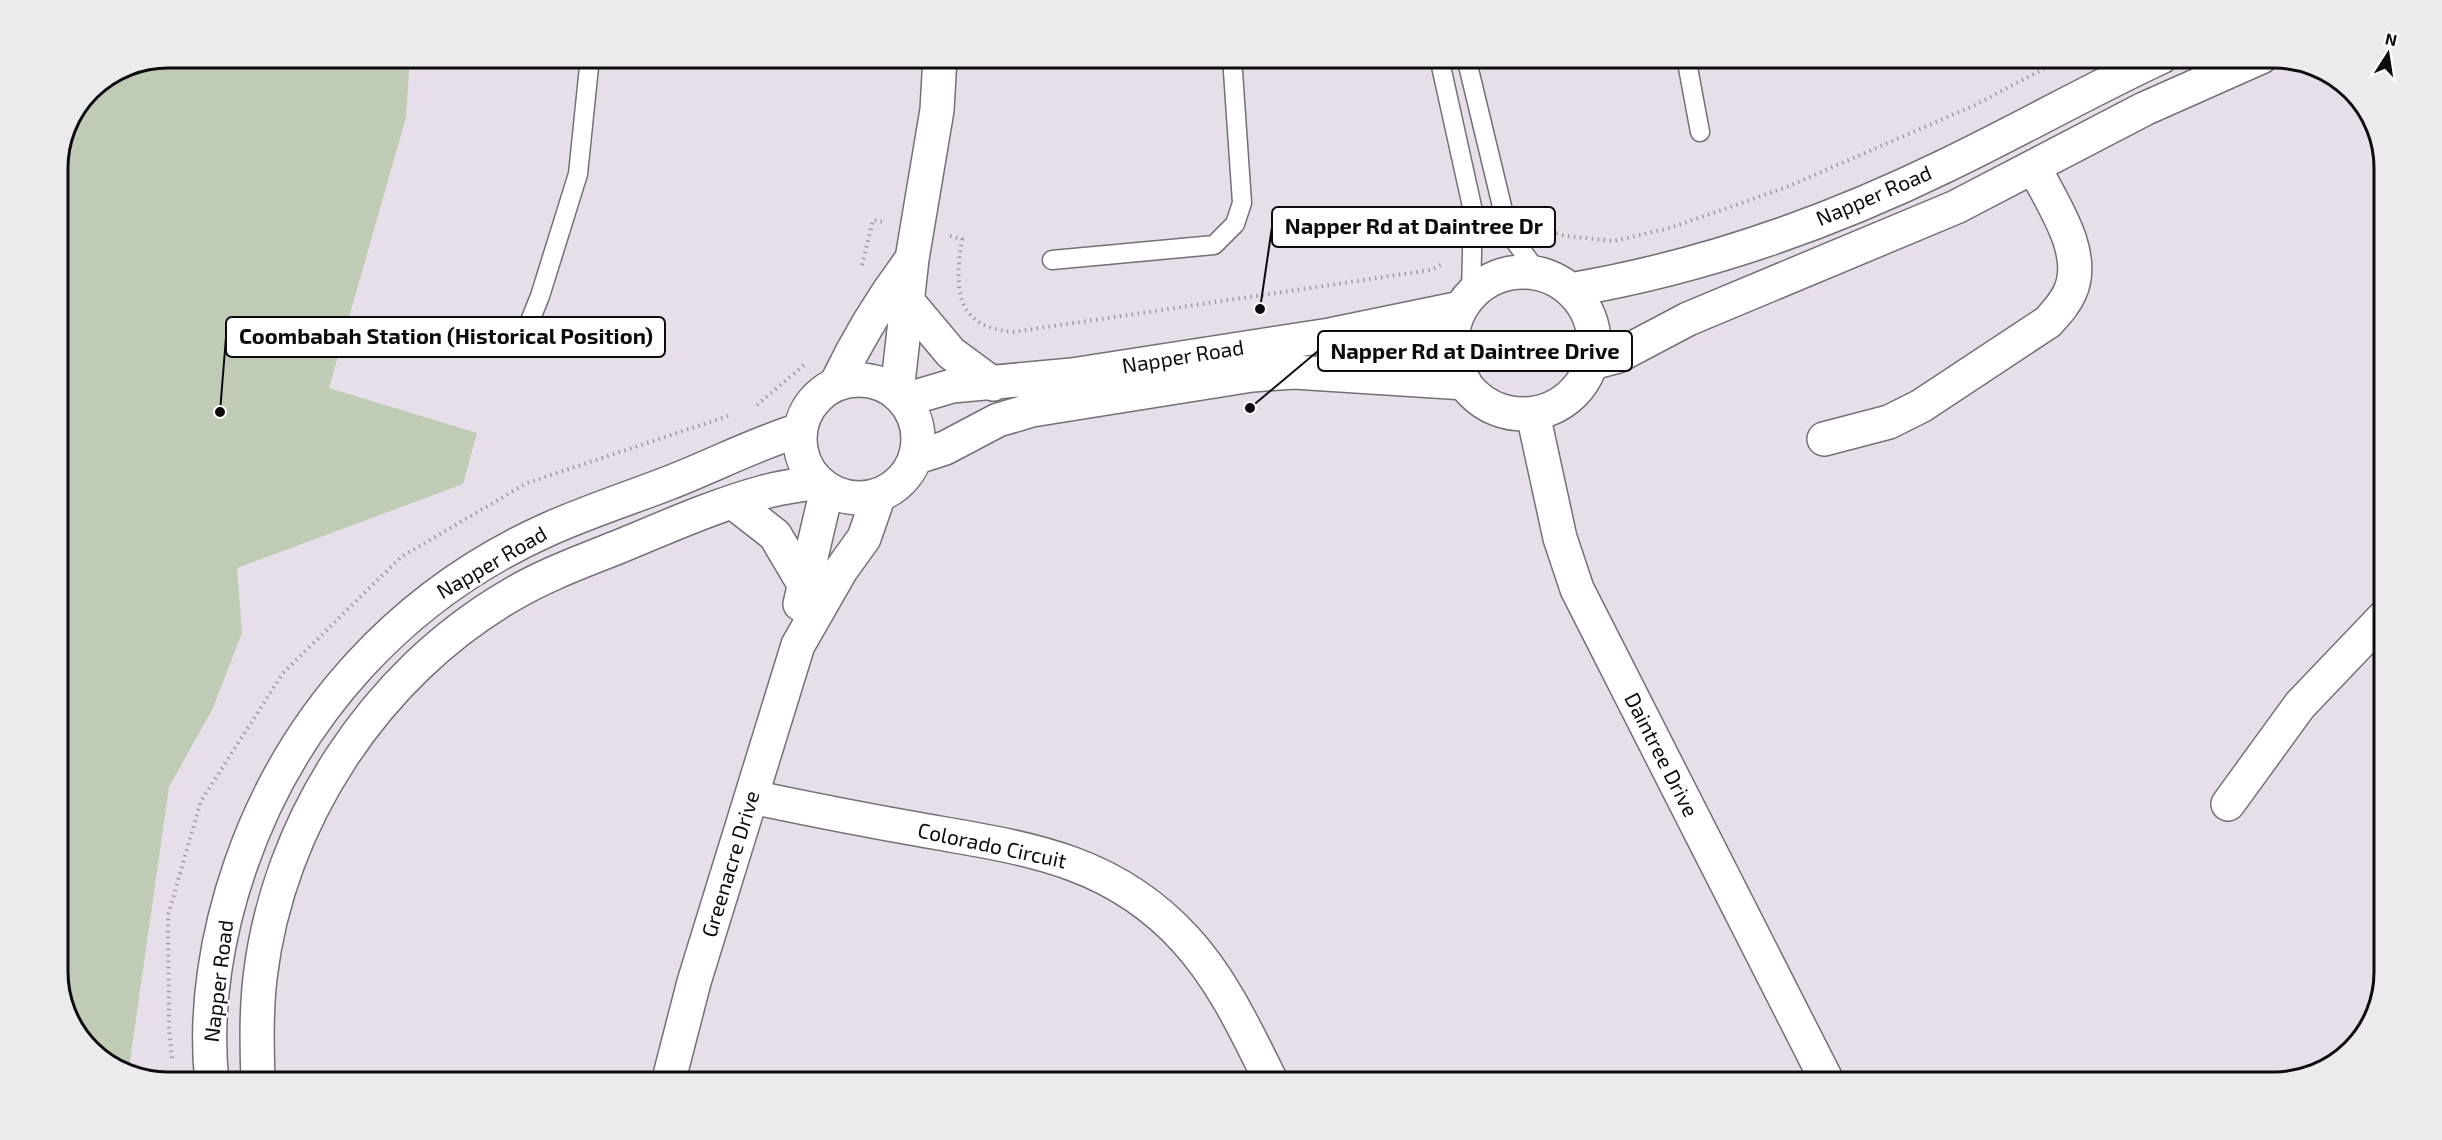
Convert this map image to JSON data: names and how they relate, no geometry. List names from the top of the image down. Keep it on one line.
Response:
{"streets":{"main road":["Napper Road","Daintree Drive","Colorado Circuit","Greenacre Drive"]},"crossings":[["Napper Road","Daintree Drive"],["Napper Road","Greenacre Drive"],["Colorado Circuit","Greenacre Drive"]],"places":["Napper Rd at Daintree Dr","Napper Rd at Daintree Drive","Coombabah Station (Historical Position)"],"north":"top"}
